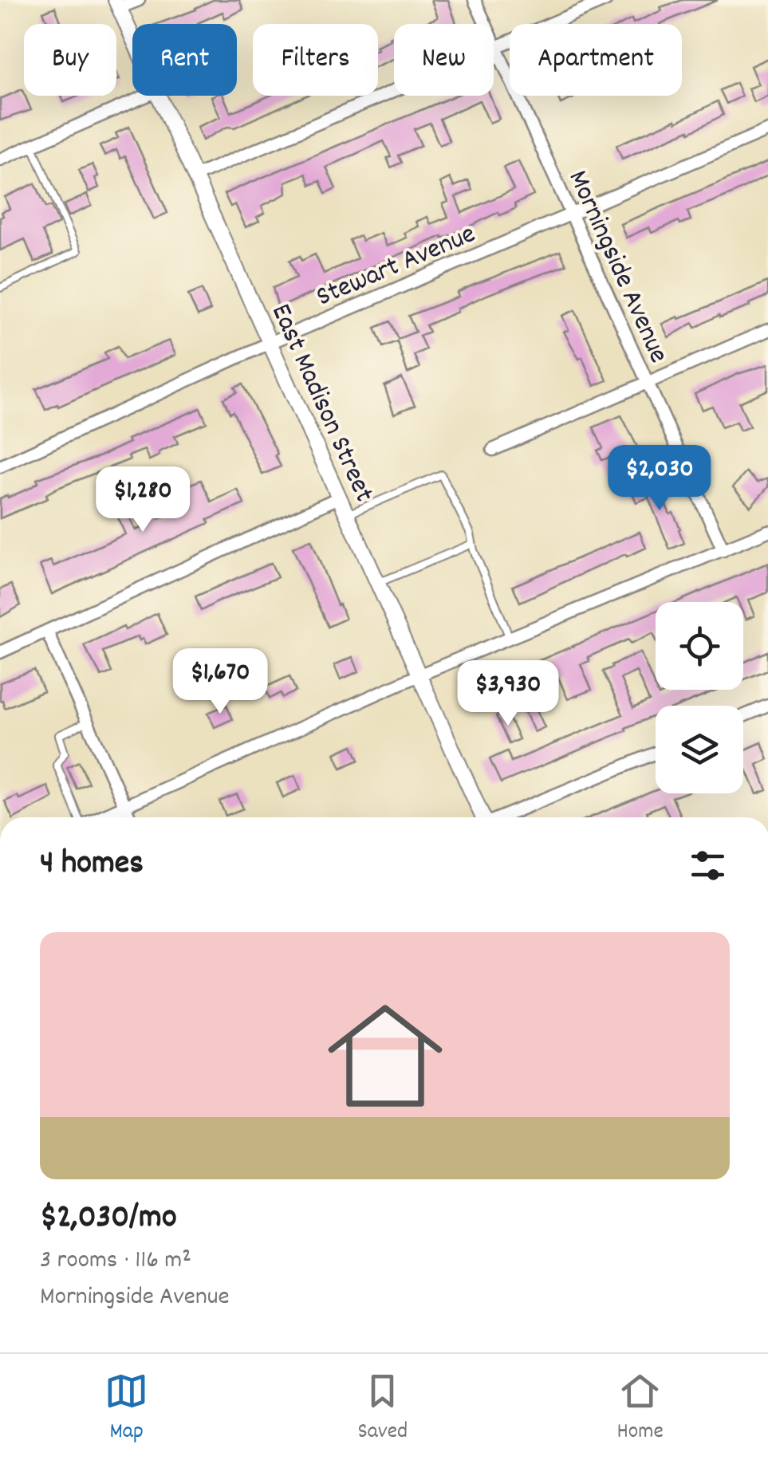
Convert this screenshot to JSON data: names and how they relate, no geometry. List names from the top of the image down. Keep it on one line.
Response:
{"streets":{"street":["Stewart Avenue","Morningside Avenue","East Madison Street"]},"crossings":[["Stewart Avenue","Morningside Avenue"],["Stewart Avenue","East Madison Street"]],"page":{"chip":["Buy","Rent","Filters","New","Apartment"],"price":["$2,030","$1,280","$1,670","$3,930"],"heading":"4 homes","list":[{"name":"$2,030/mo","note":"3 rooms · 116 m² · Morningside Avenue"}],"tabs":["Map","Saved","Home"]}}
